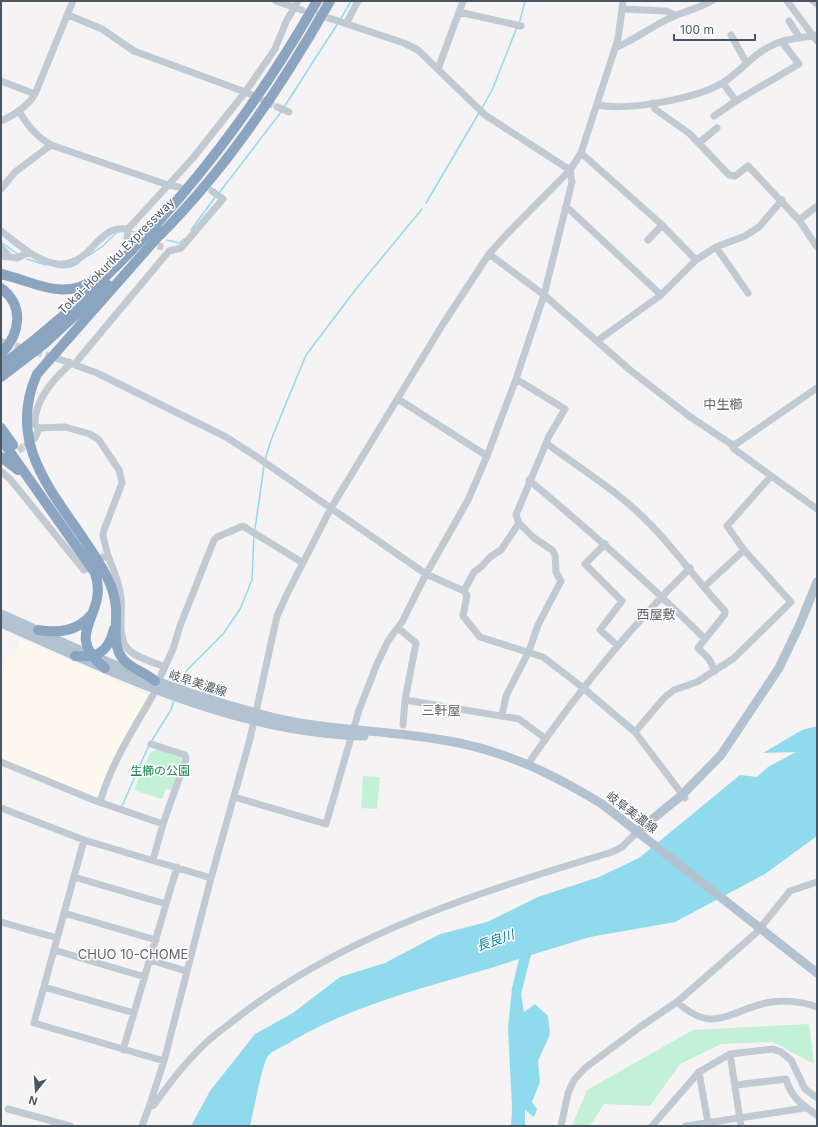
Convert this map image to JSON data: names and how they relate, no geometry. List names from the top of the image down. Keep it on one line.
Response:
{"streets":{"highway":["Tokai-Hokuriku Expressway"],"main road":["岐阜美濃線"]},"districts":["中生櫛","西屋敷","三軒屋","CHUO 10-CHOME"],"water":["長良川"],"parks":["生櫛の公園"],"scale_bar":"100 m","north":"bottom"}
